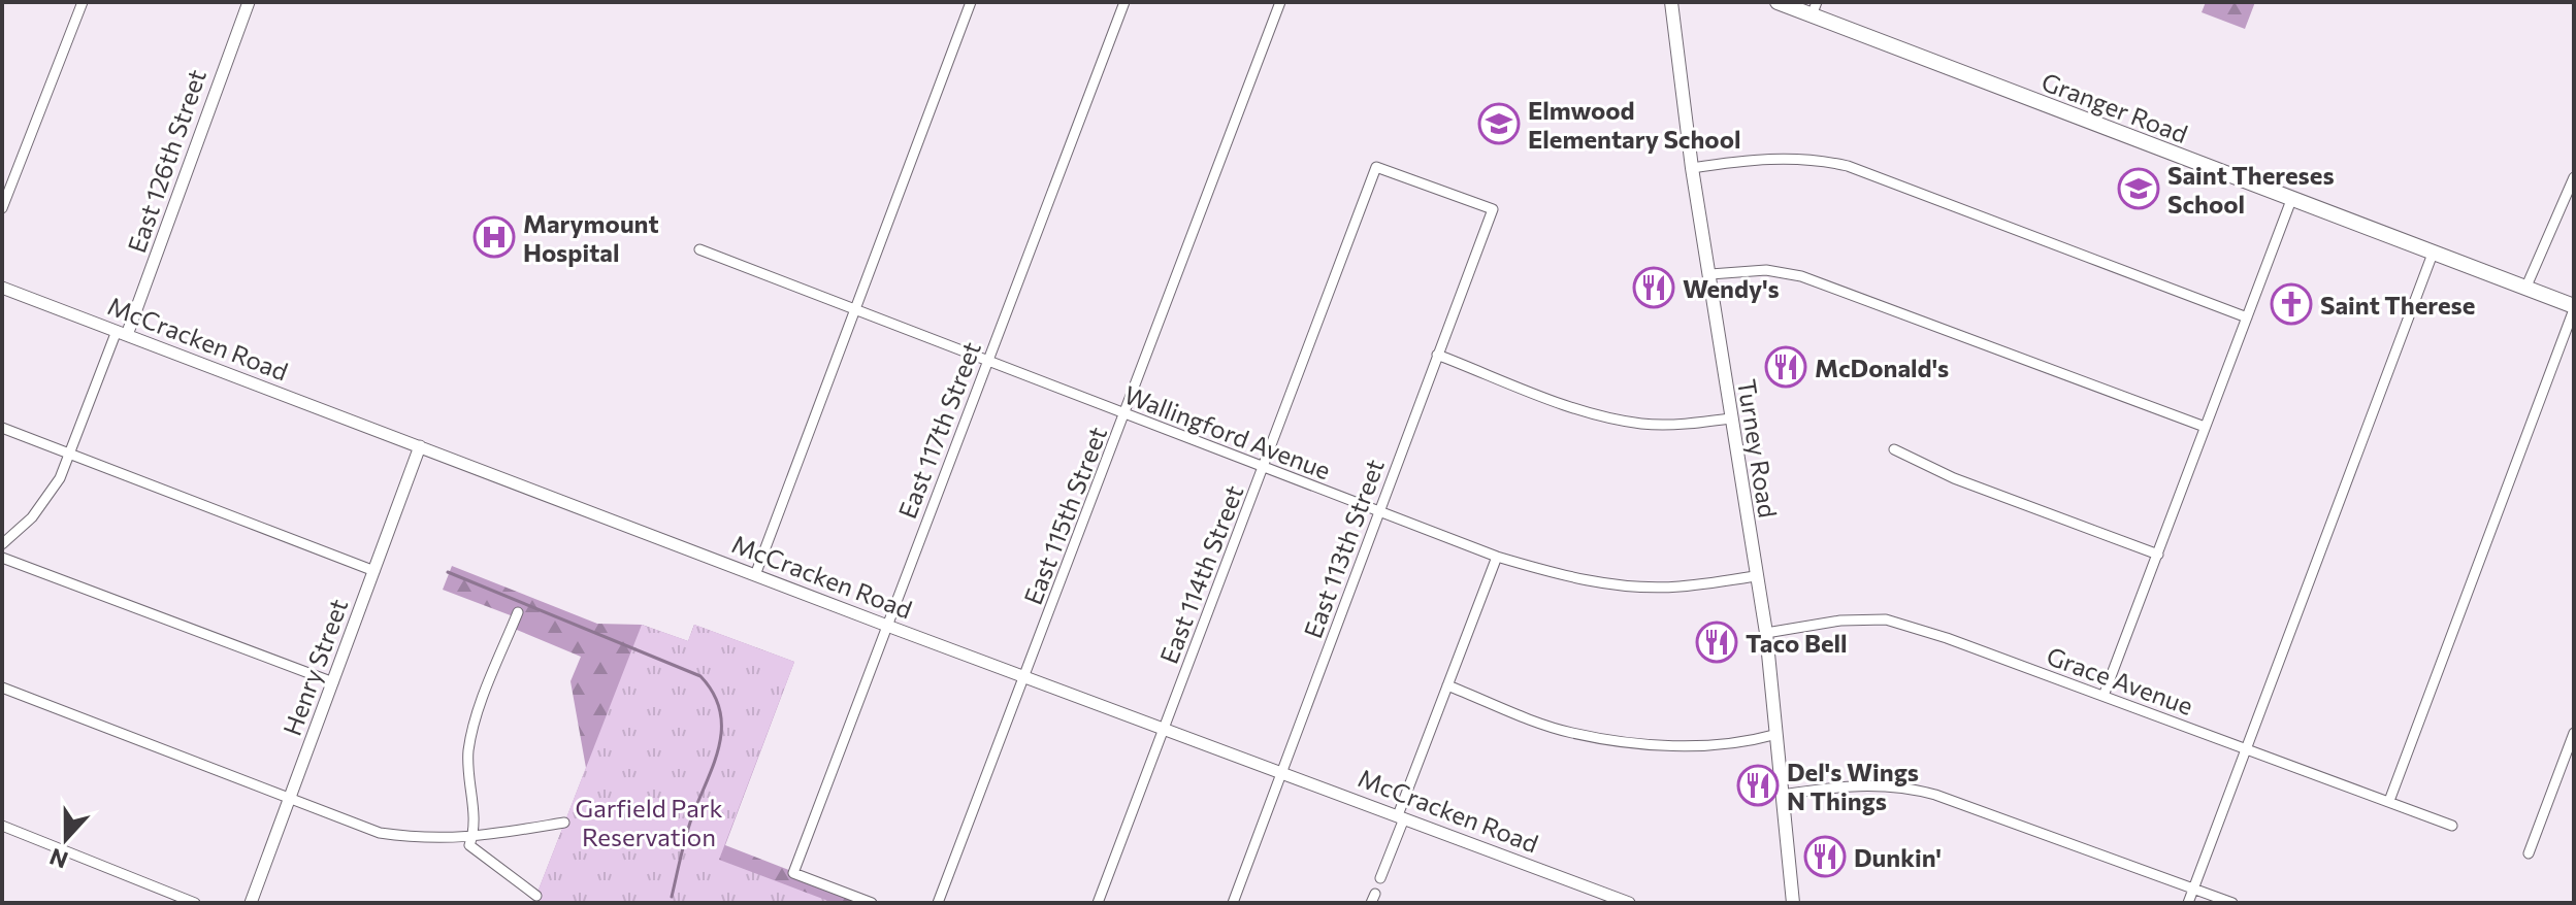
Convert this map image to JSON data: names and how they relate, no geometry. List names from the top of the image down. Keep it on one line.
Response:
{"streets":{"main road":["Granger Road","Turney Road"],"street":["East 126th Street","McCracken Road","East 117th Street","Wallingford Avenue","East 115th Street","East 113th Street","East 114th Street","Henry Street","Grace Avenue"]},"crossings":[["East 126th Street","McCracken Road"],["McCracken Road","East 117th Street"],["McCracken Road","East 115th Street"],["McCracken Road","East 113th Street"],["McCracken Road","East 114th Street"],["McCracken Road","Henry Street"],["East 117th Street","Wallingford Avenue"],["Wallingford Avenue","Turney Road"],["Wallingford Avenue","East 115th Street"],["Wallingford Avenue","East 113th Street"],["Wallingford Avenue","East 114th Street"],["Turney Road","Grace Avenue"],["East 113th Street","East 114th Street"]],"parks":["Garfield Park Reservation"],"places":{"school or university":["Elmwood Elementary School","Saint Thereses School"],"hospital":["Marymount Hospital"],"restaurant":["Wendy's","McDonald's","Taco Bell","Del's Wings N Things","Dunkin'"],"church":["Saint Therese"]},"north":"bottom"}
